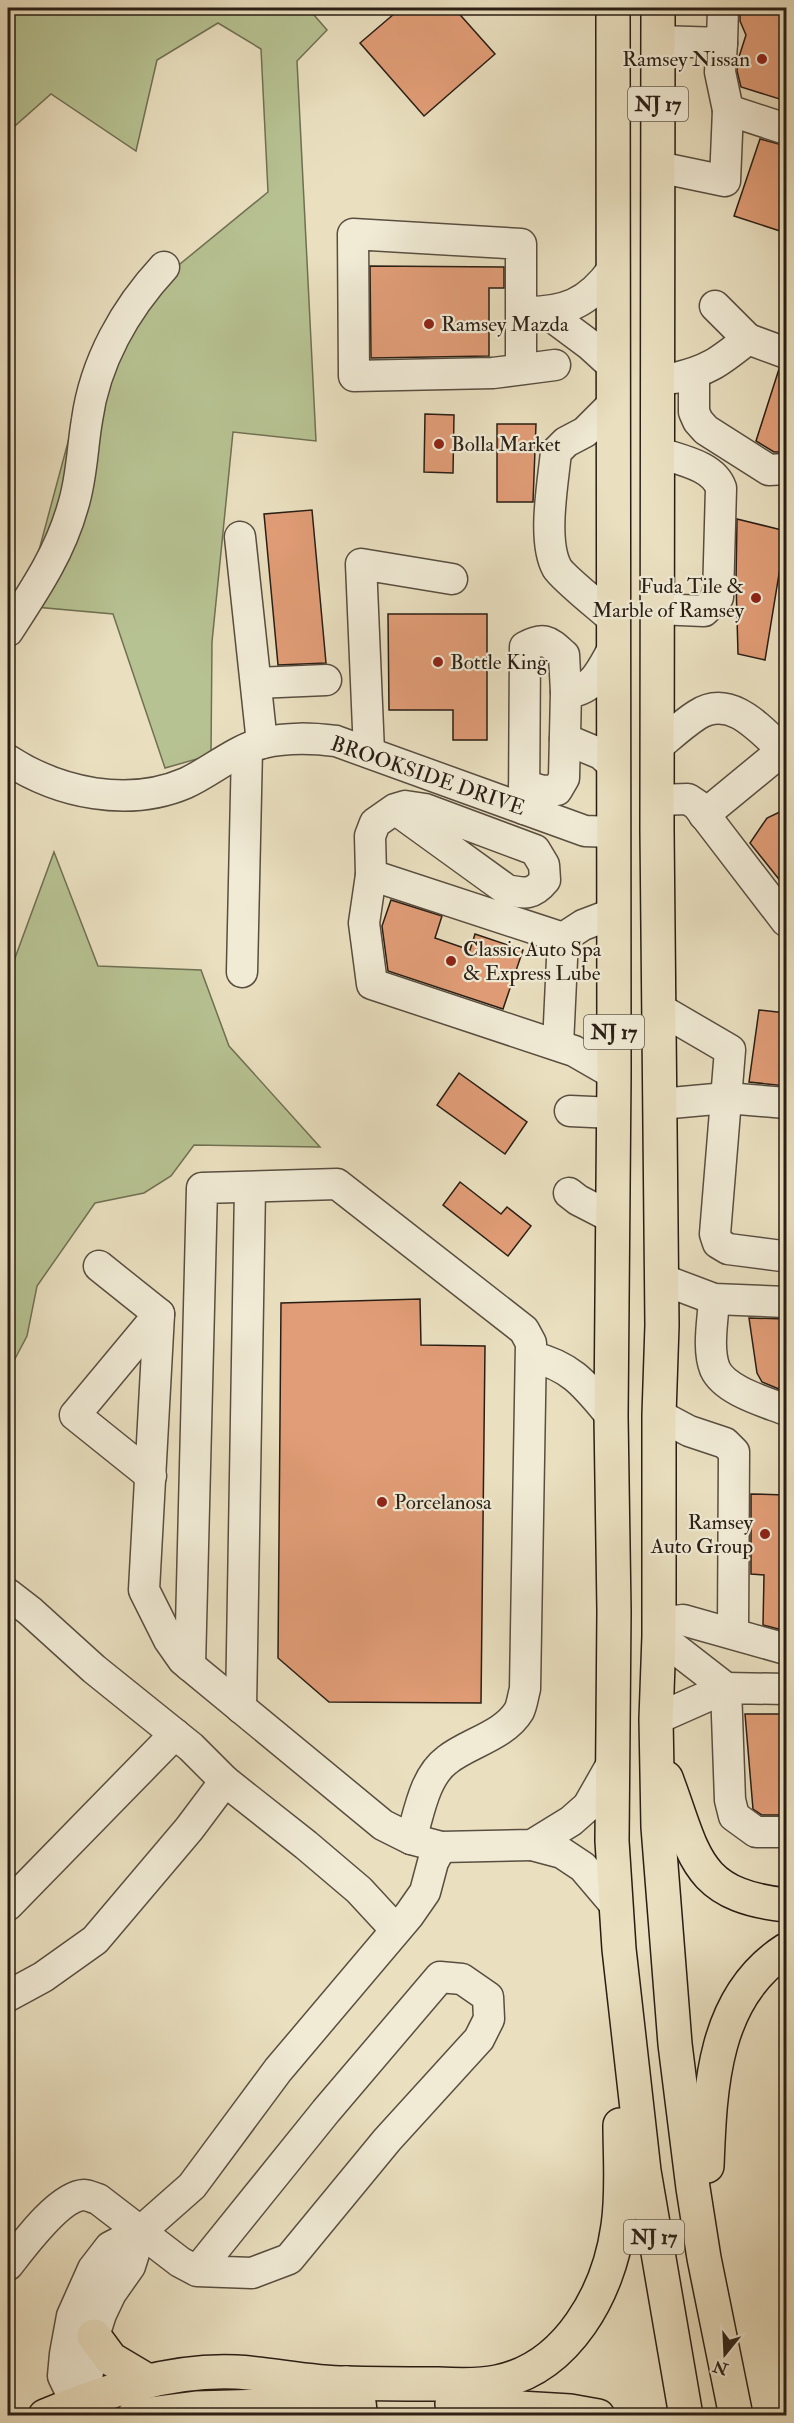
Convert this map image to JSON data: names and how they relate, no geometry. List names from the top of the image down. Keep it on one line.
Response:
{"streets":{"main road":["NJ 17"],"street":["BROOKSIDE DRIVE"]},"crossings":[["NJ 17","BROOKSIDE DRIVE"]],"places":["Ramsey Nissan","Ramsey Mazda","Bolla Market","Fuda Tile & Marble of Ramsey","Bottle King","Classic Auto Spa & Express Lube","Porcelanosa","Ramsey Auto Group"],"north":"bottom"}
